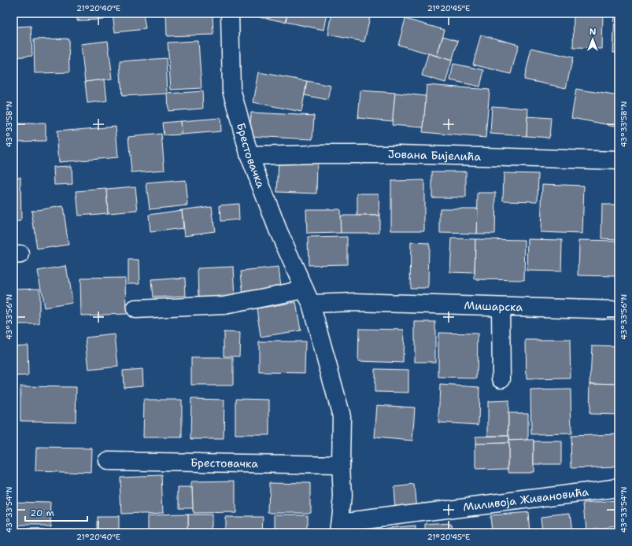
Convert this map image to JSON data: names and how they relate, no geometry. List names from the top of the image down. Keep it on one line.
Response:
{"streets":{"street":["Брестовачка","Јована Бијелића","Мишарска","Миливоја Живановића"]},"crossings":[["Брестовачка","Јована Бијелића"],["Брестовачка","Мишарска"],["Брестовачка","Миливоја Живановића"]],"scale_bar":"20 m","north":"top","coordinates":["21°20'40\"E","21°20'45\"E","43°33'58\"N","43°33'56\"N","43°33'54\"N"]}
